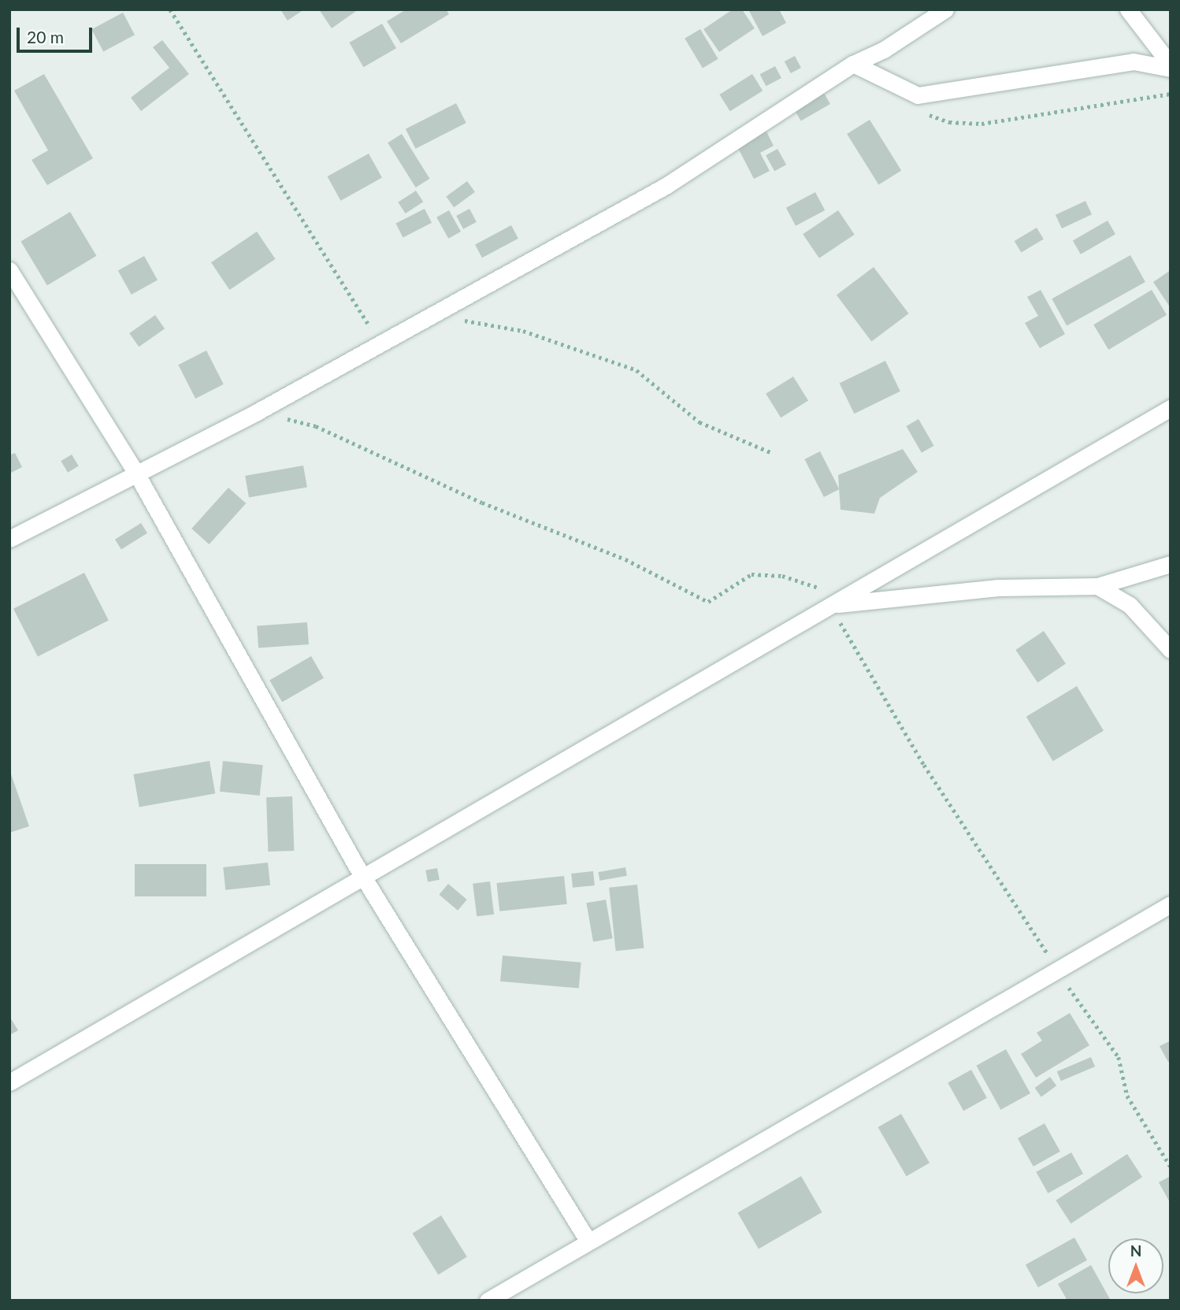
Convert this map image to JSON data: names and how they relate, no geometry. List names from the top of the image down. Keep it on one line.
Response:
{"scale_bar":"20 m","north":"top"}
